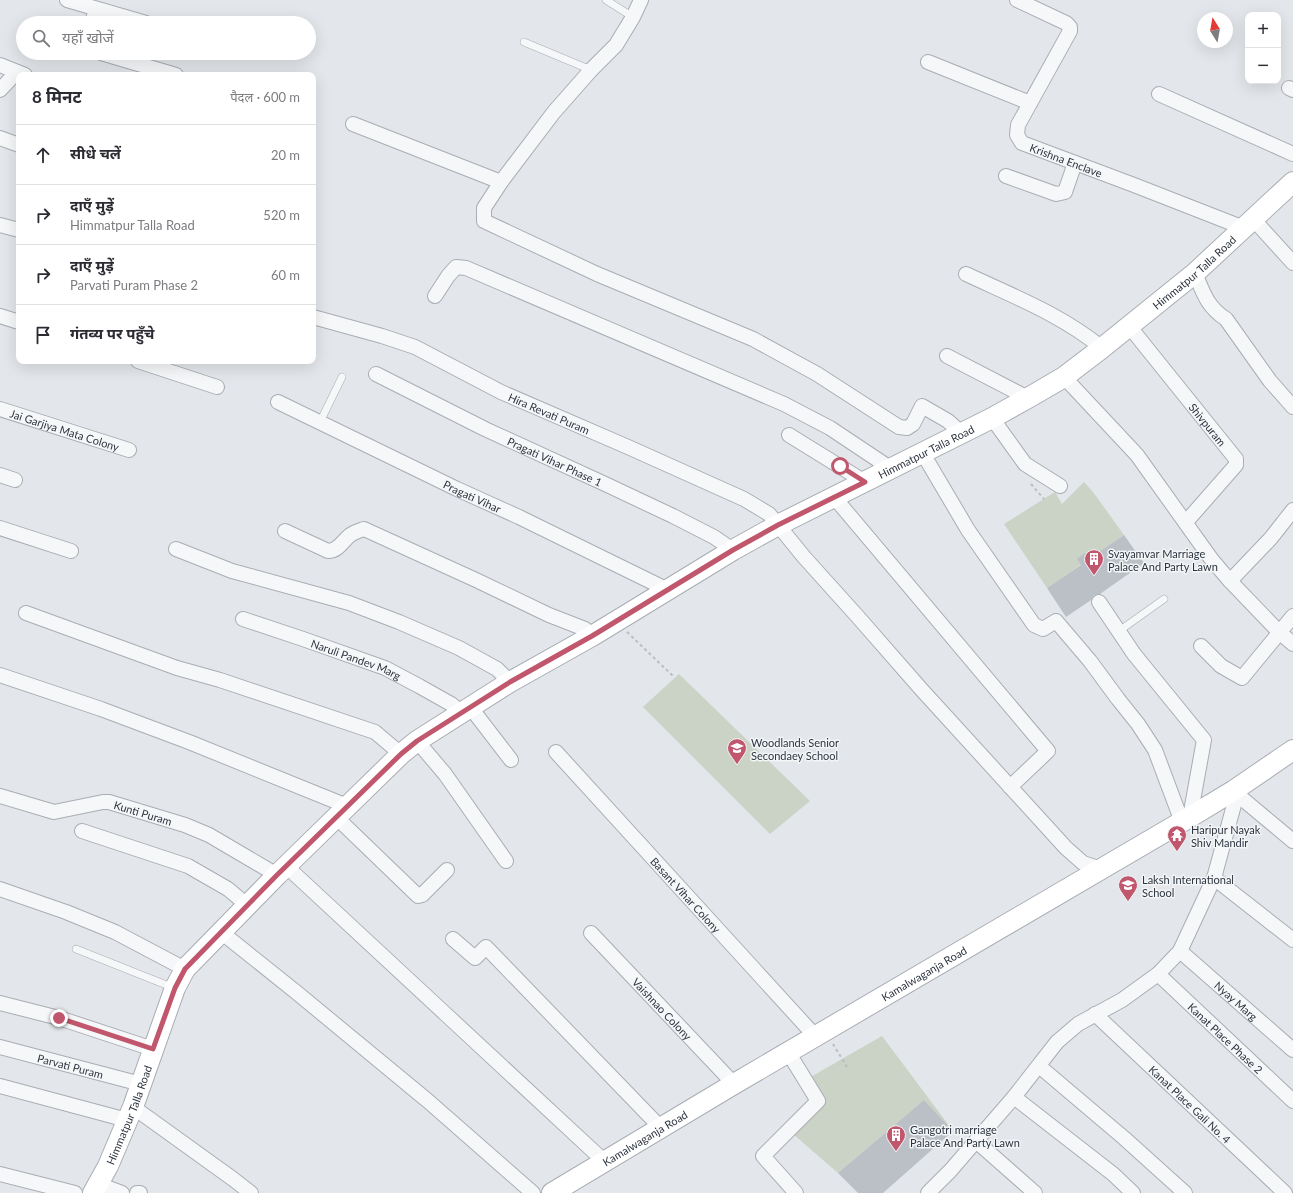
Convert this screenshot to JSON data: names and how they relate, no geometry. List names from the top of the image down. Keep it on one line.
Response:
{"streets":{"street":["Krishna Enclave","Himmatpur Talla Road","Hira Revati Puram","Shivpuram","Jai Garjiya Mata Colony","Pragati Vihar Phase 1","Pragati Vihar","Naruli Pandev Marg","Kunti Puram","Basant Vihar Colony","Kamalwaganja Road","Nyay Marg","Vaishnao Colony","Kanat Place Phase 2","Parvati Puram","Kanat Place Gali No. 4"]},"crossings":[["Krishna Enclave","Himmatpur Talla Road"],["Himmatpur Talla Road","Hira Revati Puram"],["Himmatpur Talla Road","Shivpuram"],["Himmatpur Talla Road","Pragati Vihar Phase 1"],["Himmatpur Talla Road","Pragati Vihar"],["Himmatpur Talla Road","Naruli Pandev Marg"],["Himmatpur Talla Road","Kunti Puram"],["Himmatpur Talla Road","Parvati Puram"],["Hira Revati Puram","Kamalwaganja Road"],["Kunti Puram","Kamalwaganja Road"],["Basant Vihar Colony","Kamalwaganja Road"],["Kamalwaganja Road","Vaishnao Colony"]],"places":{"building":["Svayamvar Marriage Palace And Party Lawn","Gangotri marriage Palace And Party Lawn"],"school or university":["Woodlands Senior Secondaey School","Laksh International School"],"temple":["Haripur Nayak Shiv Mandir"]},"north":"top","page":{"map_buttons":["+","−"],"search":"यहाँ खोजें","heading":["8 मिनट","पैदल · 600 m"],"list":[["सीधे चलें","20 m"],["दाएँ मुड़ें","Himmatpur Talla Road","520 m"],["दाएँ मुड़ें","Parvati Puram Phase 2","60 m"],"गंतव्य पर पहुँचे"]}}
